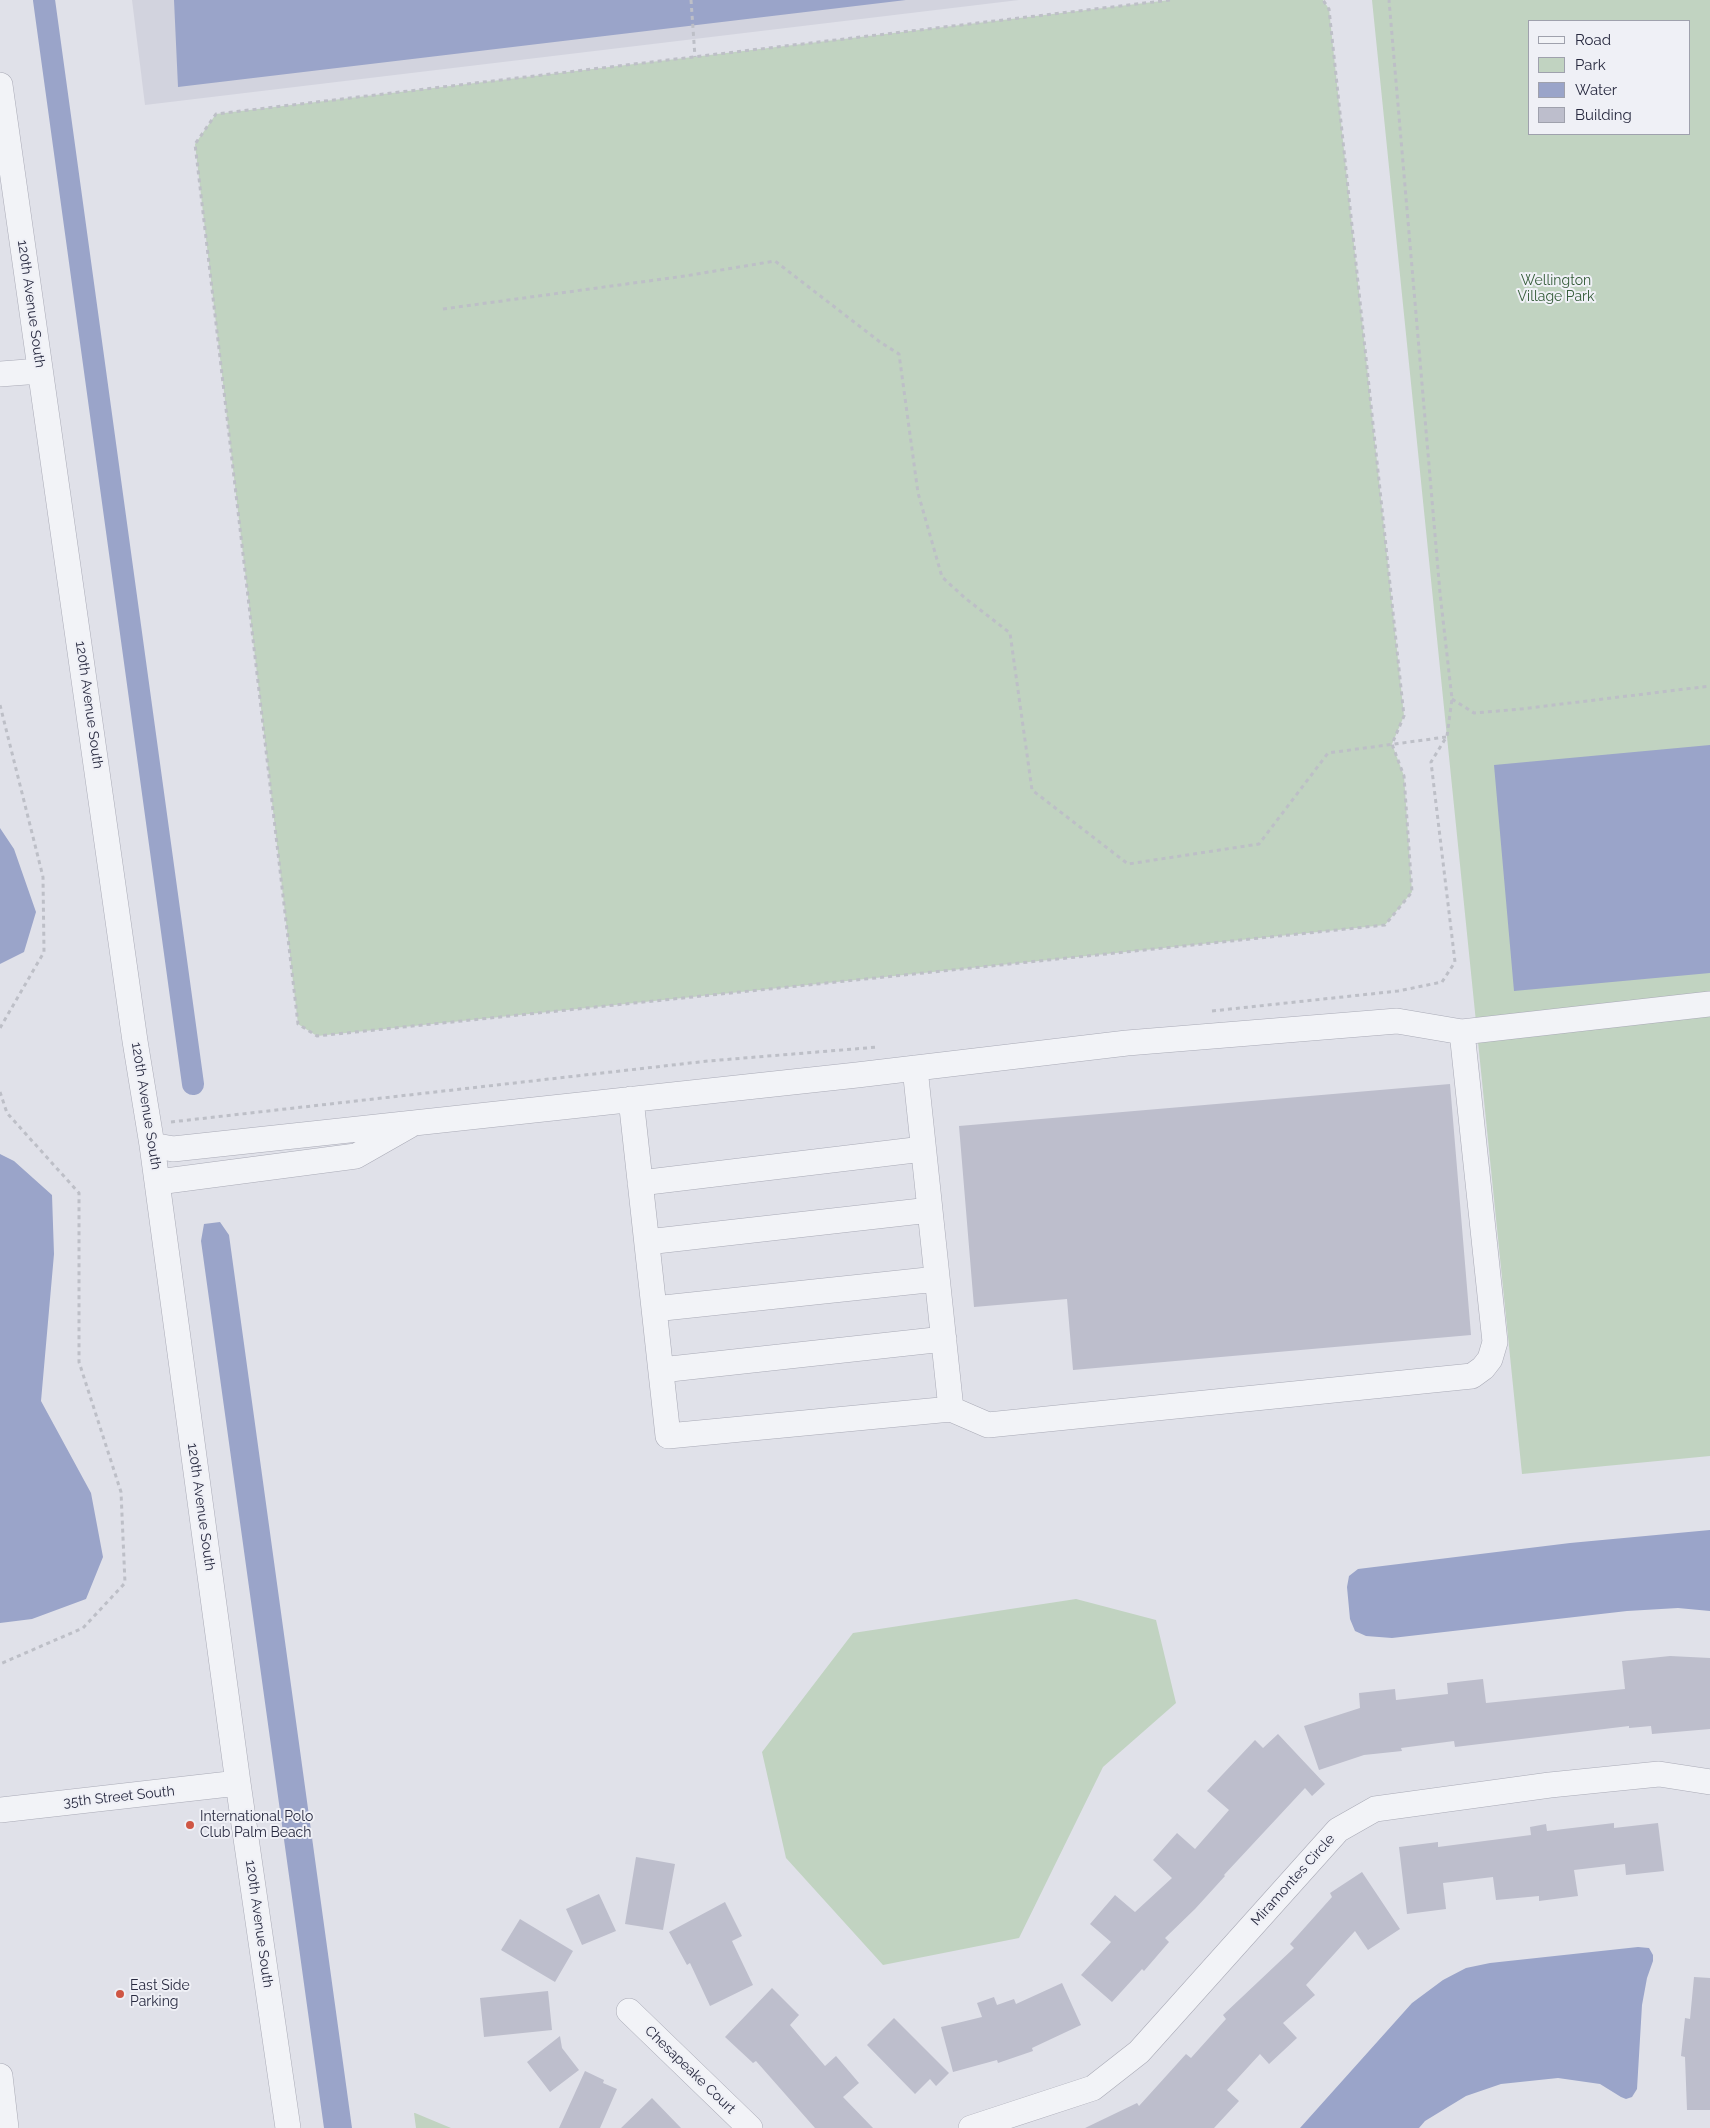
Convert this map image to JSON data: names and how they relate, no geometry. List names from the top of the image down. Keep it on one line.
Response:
{"streets":{"street":["120th Avenue South","35th Street South","Miramontes Circle","Chesapeake Court"]},"crossings":[["120th Avenue South","35th Street South"]],"parks":["Wellington Village Park"],"places":["International Polo Club Palm Beach","East Side Parking"],"legend":["Road","Park","Water","Building"]}
